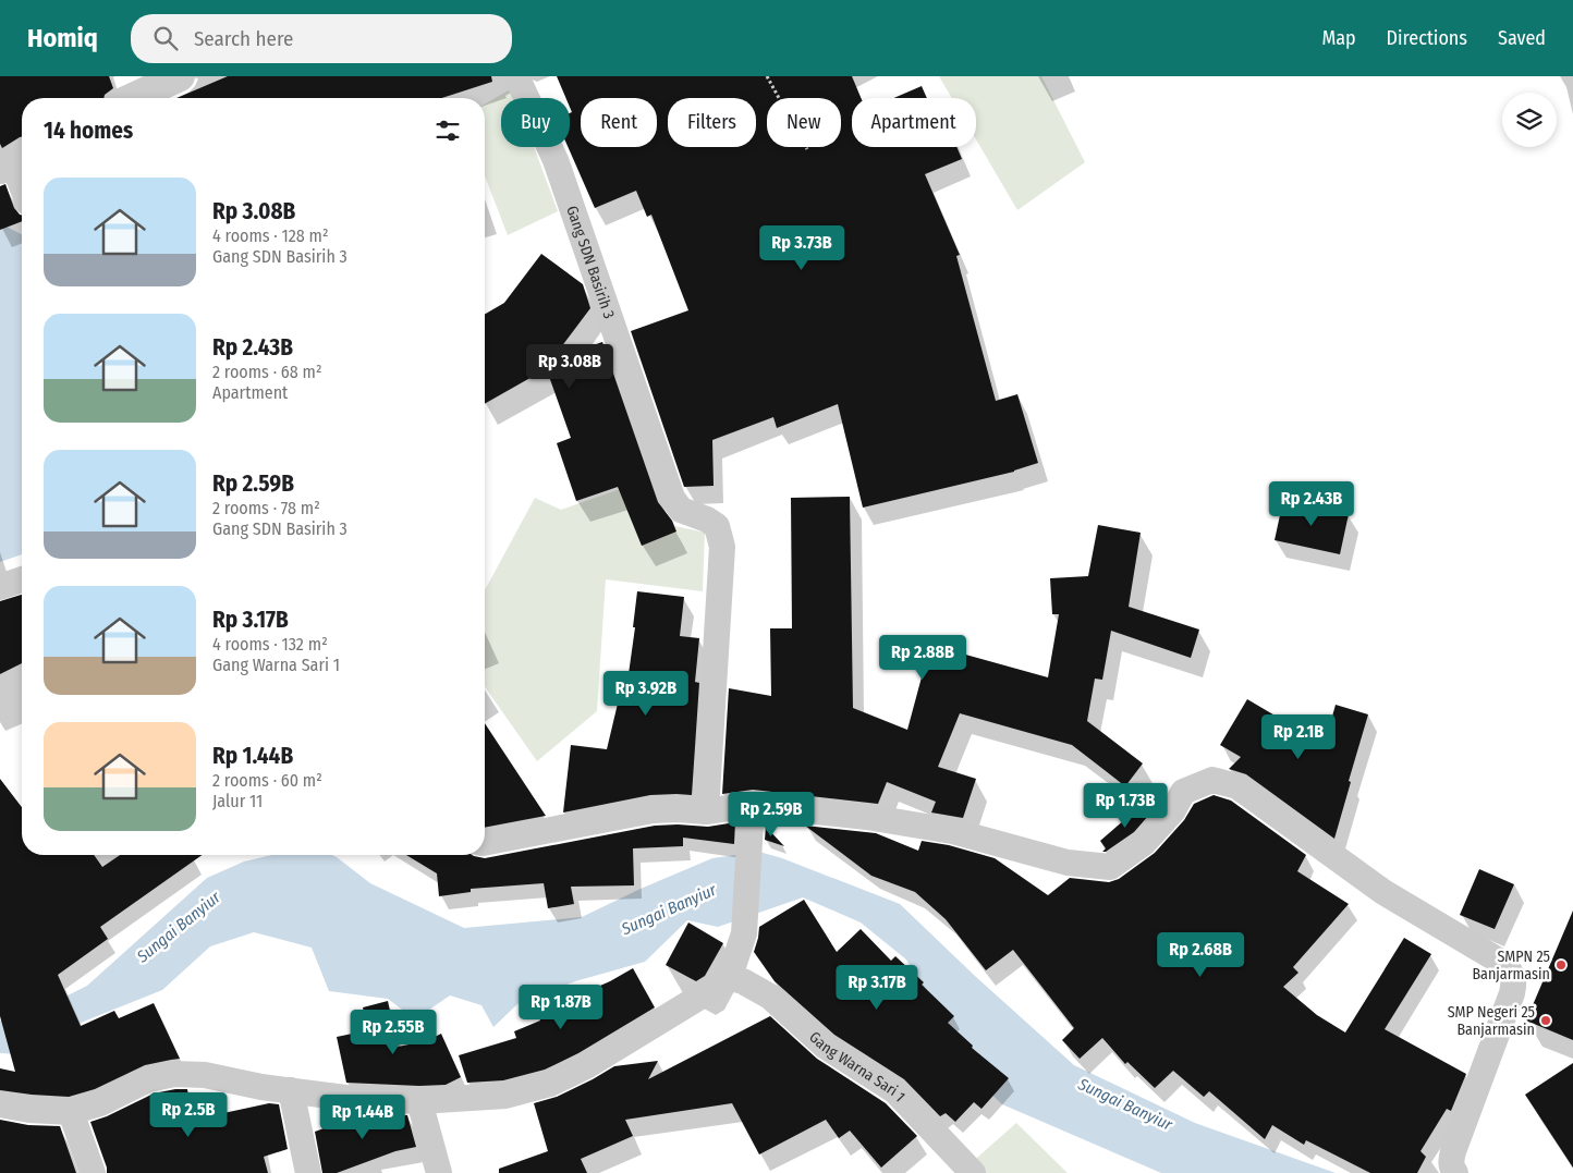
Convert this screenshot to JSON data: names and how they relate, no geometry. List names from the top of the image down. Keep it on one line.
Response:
{"streets":{"street":["Gang SDN Basirih 3","Gang Warna Sari 1"]},"water":["Sungai Banyiur"],"places":["SMPN 25 Banjarmasin","SMP Negeri 25 Banjarmasin"],"page":{"header":"Homiq","search":"Search here","nav":["Map","Directions","Saved"],"chip":["Buy","Rent","Filters","New","Apartment"],"heading":"14 homes","list":[{"name":"Rp 3.08B","note":"4 rooms · 128 m² · Gang SDN Basirih 3"},{"name":"Rp 2.43B","note":"2 rooms · 68 m² · Apartment"},{"name":"Rp 2.59B","note":"2 rooms · 78 m² · Gang SDN Basirih 3"},{"name":"Rp 3.17B","note":"4 rooms · 132 m² · Gang Warna Sari 1"},{"name":"Rp 1.44B","note":"2 rooms · 60 m² · Jalur 11"}],"price":["Rp 3.73B","Rp 3.08B","Rp 2.43B","Rp 2.88B","Rp 3.92B","Rp 2.1B","Rp 1.73B","Rp 2.59B","Rp 2.68B","Rp 3.17B","Rp 1.87B","Rp 2.55B","Rp 2.5B","Rp 1.44B"]}}
